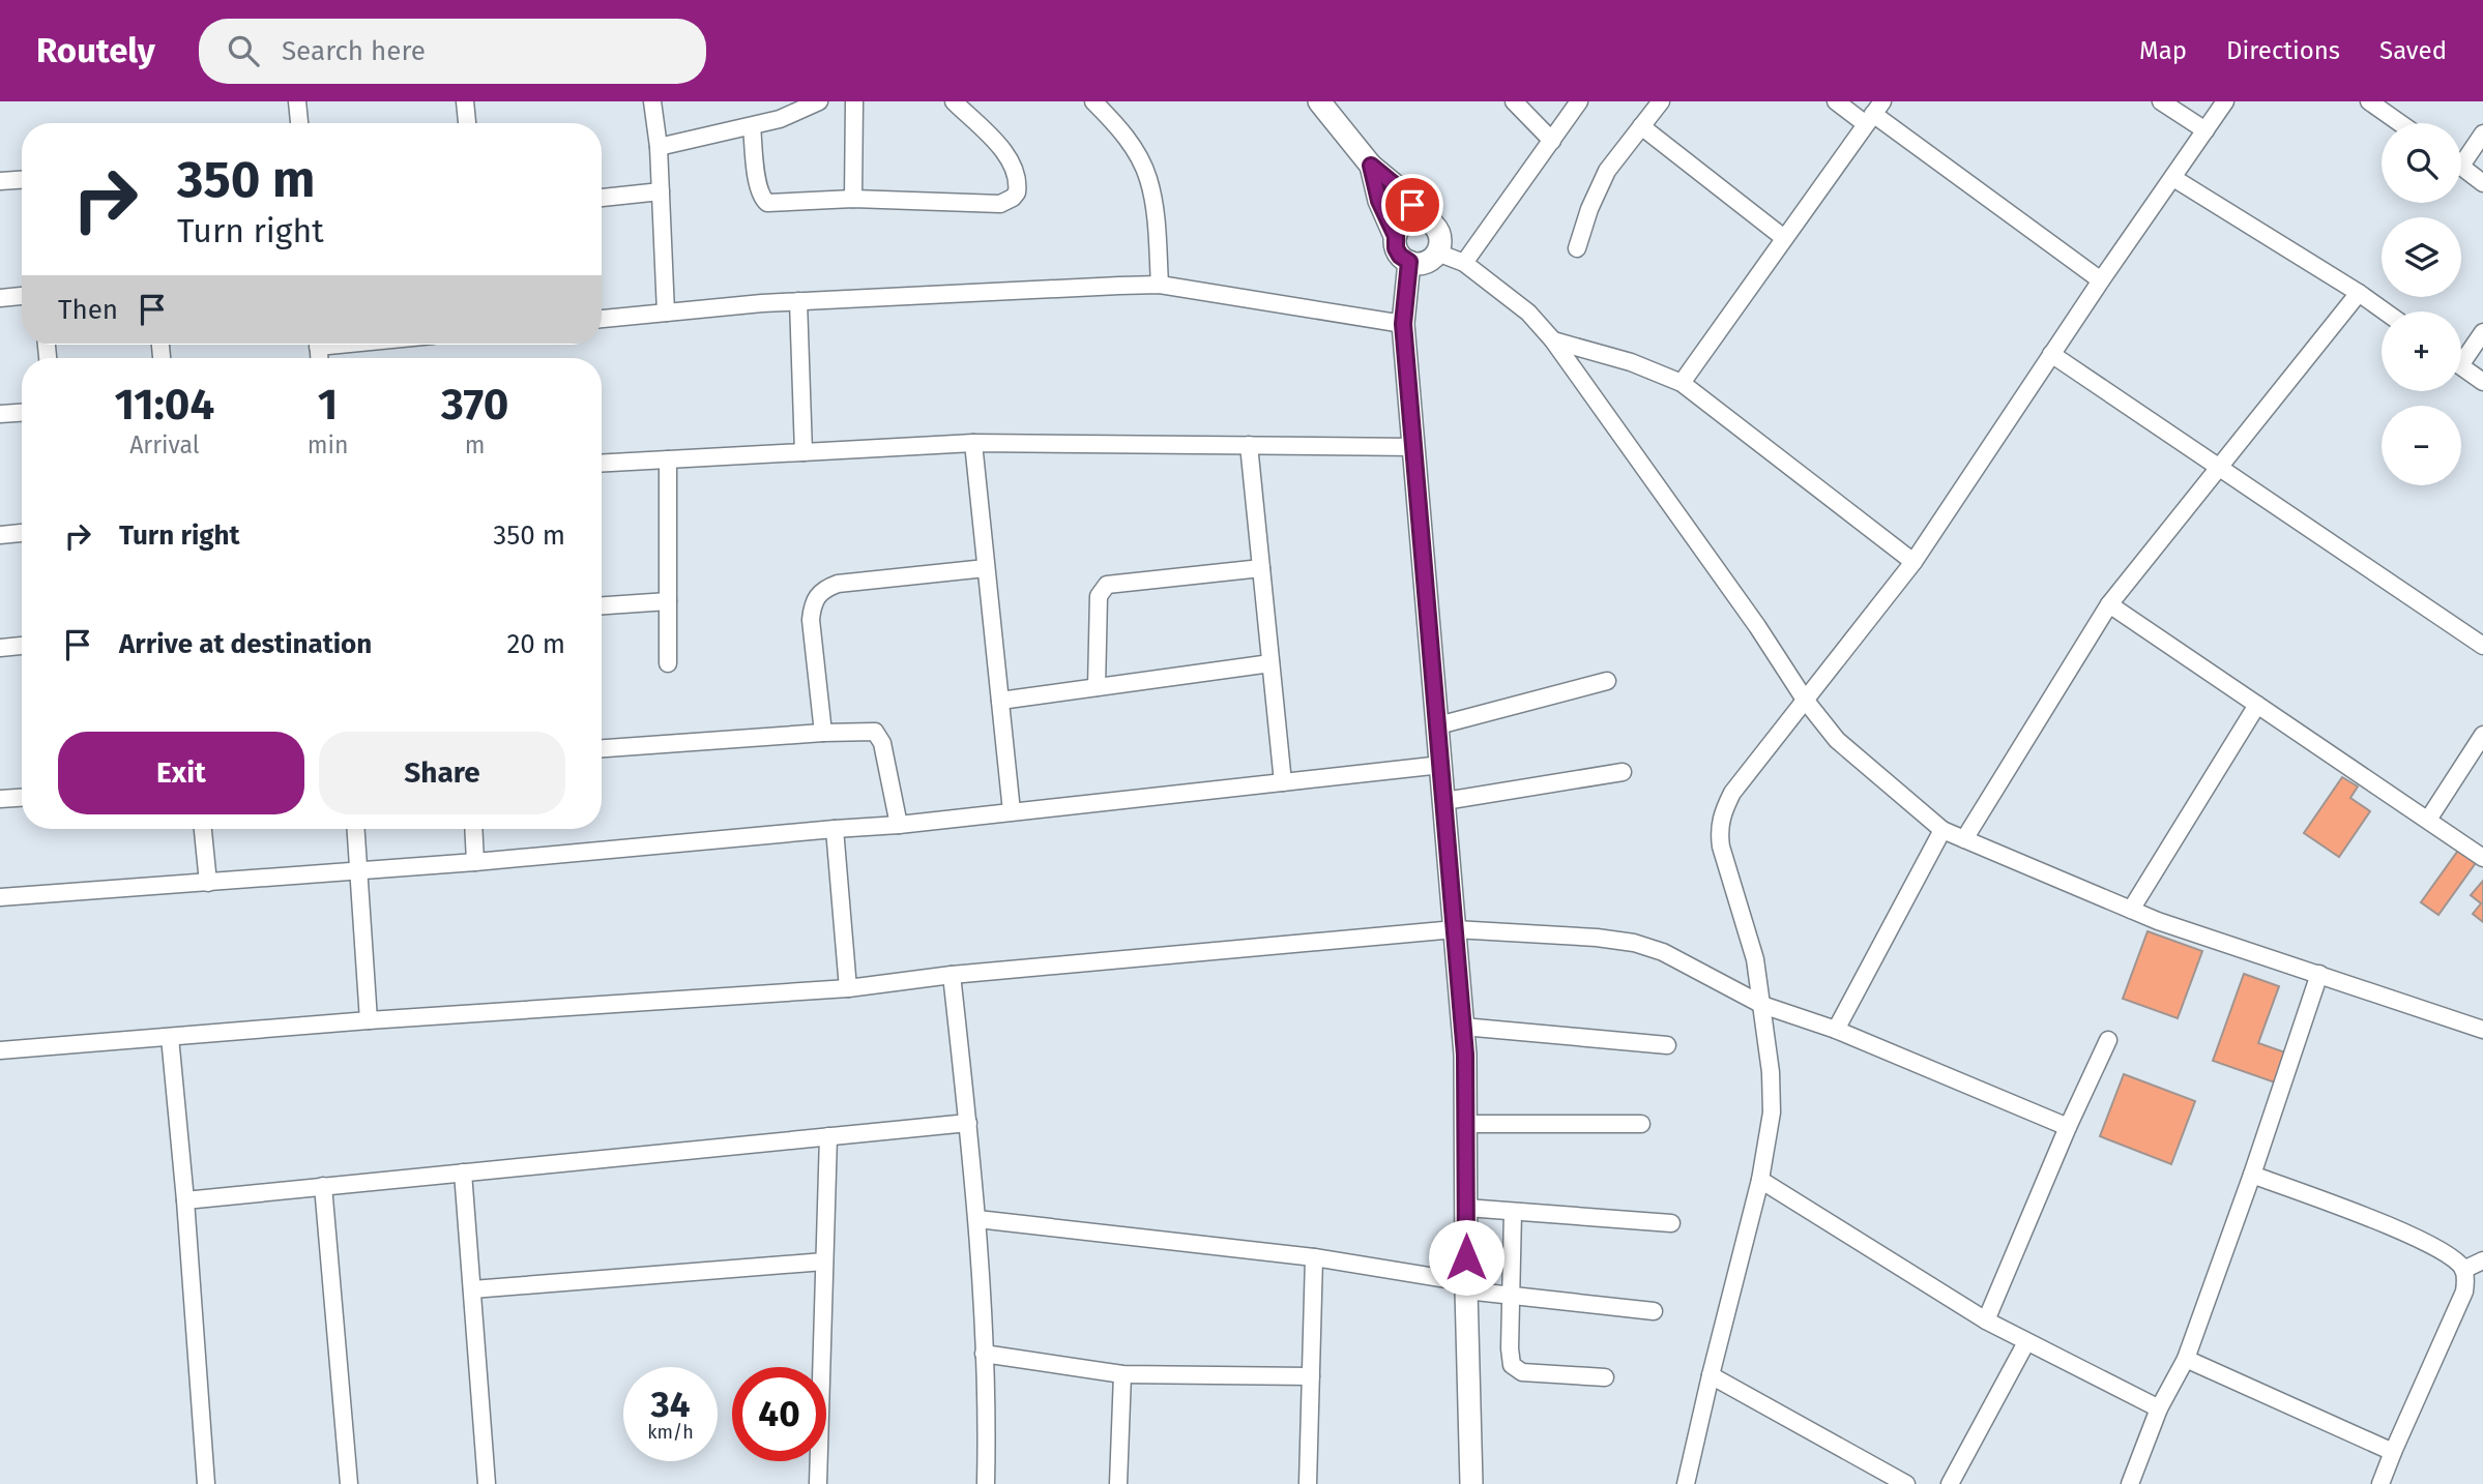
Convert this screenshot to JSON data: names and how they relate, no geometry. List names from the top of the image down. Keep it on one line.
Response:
{"page":{"header":"Routely","search":"Search here","nav":["Map","Directions","Saved"],"map_buttons":["+","−"],"turn":["350 m","Turn right"],"then":"Then","eta":["11:04","Arrival","1","min","370","m"],"list":[{"name":"Turn right","value":"350 m"},{"name":"Arrive at destination","value":"20 m"}],"buttons":["Exit","Share"],"speed":"34 km/h","limit":"40"}}
